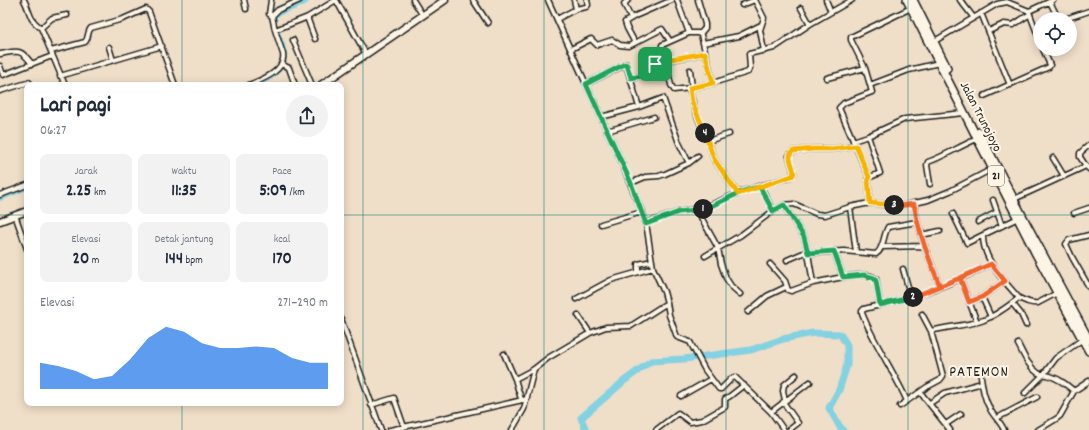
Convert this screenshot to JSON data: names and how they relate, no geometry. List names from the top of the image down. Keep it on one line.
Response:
{"streets":{"highway":["Jalan Trunojoyo","21"]},"districts":["PATEMON"],"page":{"heading":["Lari pagi","06:27"],"pins":["4","3","1","2"],"stats":[["Jarak","2.25 km"],["Waktu","11:35"],["Pace","5:09 /km"],["Elevasi","20 m"],["Detak jantung","144 bpm"],["kcal","170"]],"chart":["Elevasi","271–290 m"]}}
